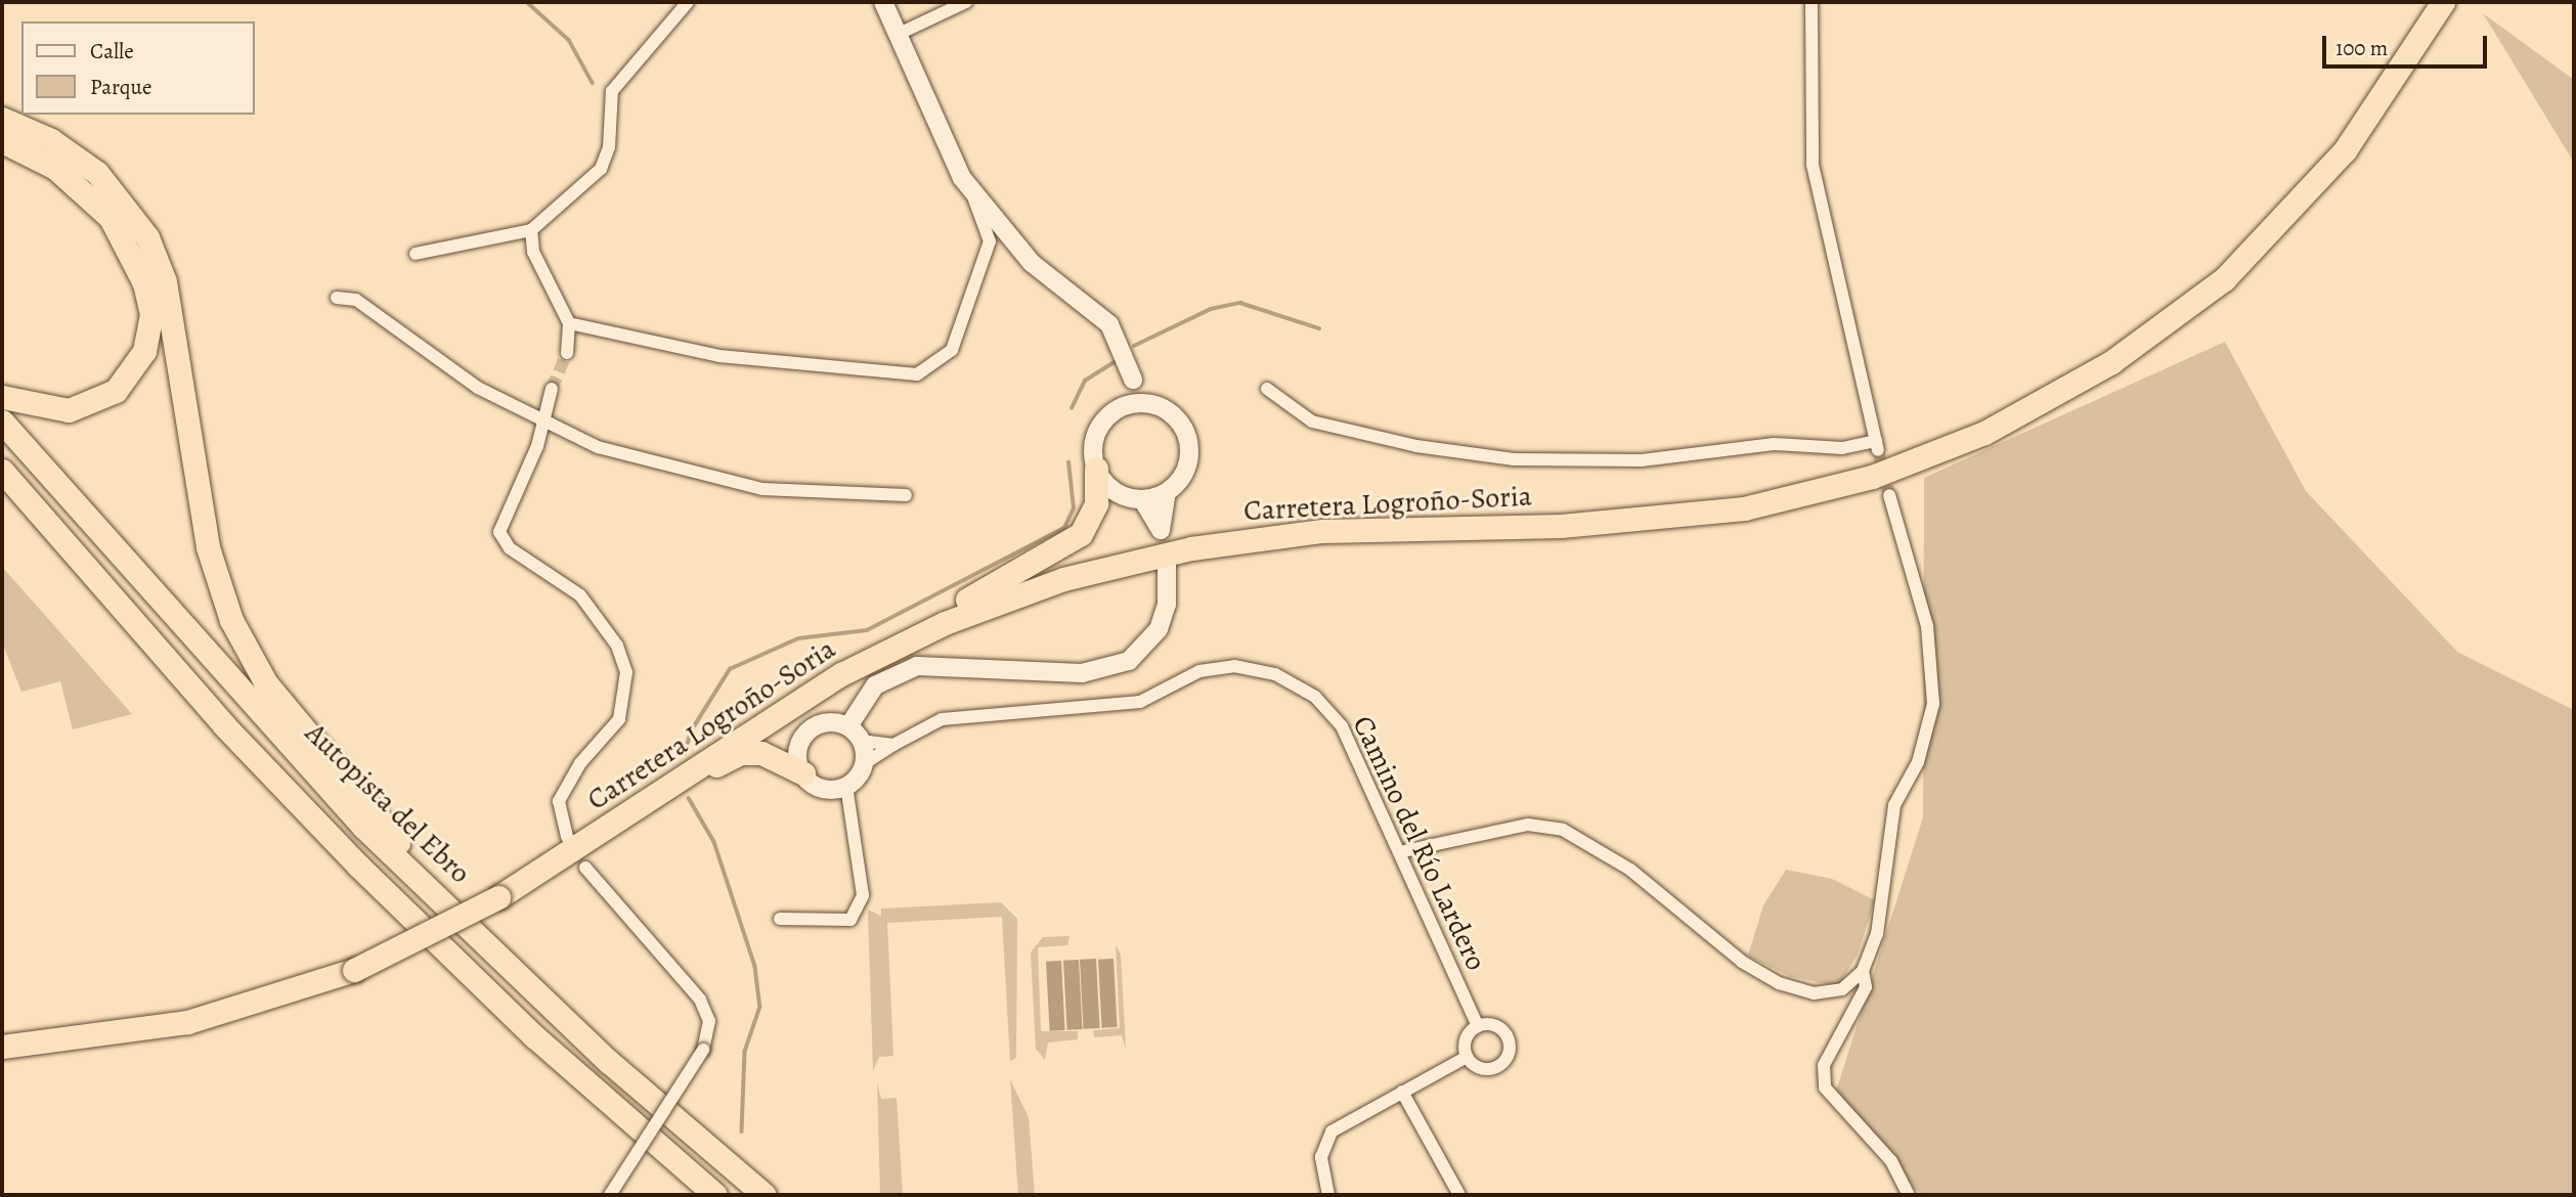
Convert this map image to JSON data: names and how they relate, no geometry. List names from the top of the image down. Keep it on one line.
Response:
{"streets":{"highway":["Carretera Logroño-Soria","Autopista del Ebro"],"street":["Camino del Río Lardero"]},"legend":["Calle","Parque"],"scale_bar":"100 m"}
